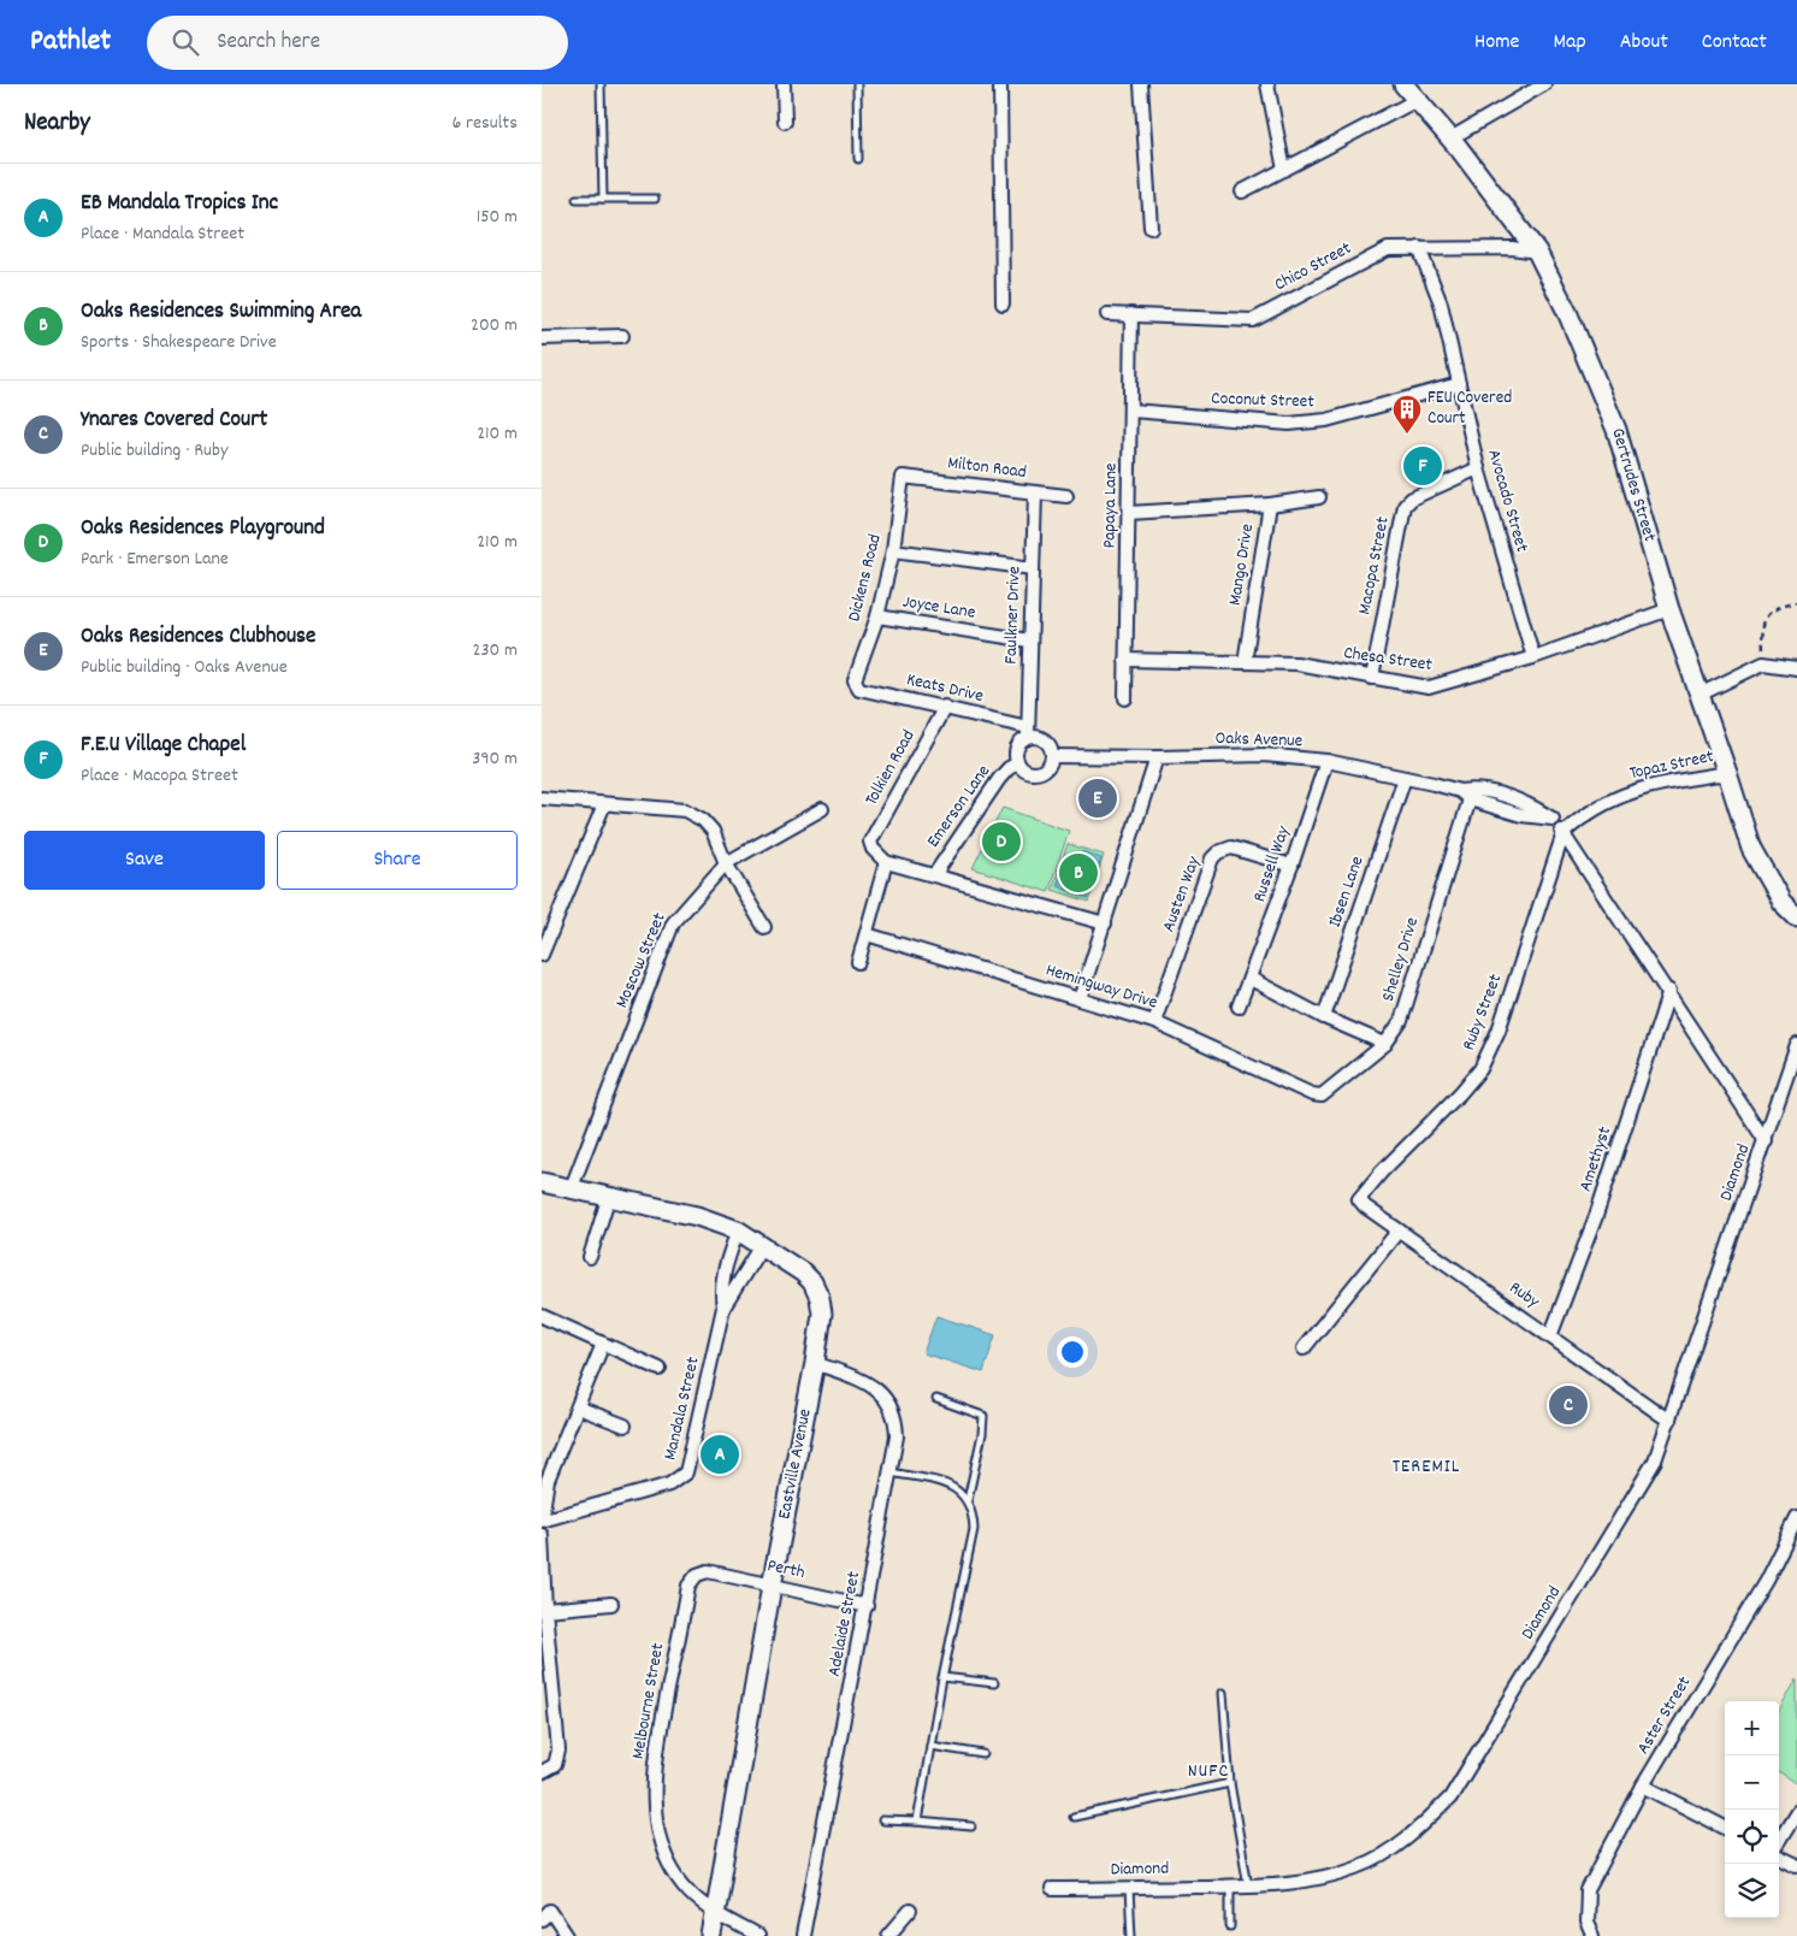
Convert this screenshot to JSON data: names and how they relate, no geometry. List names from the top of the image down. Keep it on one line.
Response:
{"streets":{"street":["Chico Street","Coconut Street","Milton Road","Gertrudes Street","Avocado Street","Papaya Lane","Mango Drive","Macopa Street","Dickens Road","Joyce Lane","Faulkner Drive","Chesa Street","Keats Drive","Oaks Avenue","Topaz Street","Tolkien Road","Emerson Lane","Russell Way","Ibsen Lane","Austen Way","Shelley Drive","Moscow Street","Hemingway Drive","Ruby Street","Amethyst","Diamond","Ruby","Mandala Street","Eastville Avenue","Perth","Adelaide Street","Melbourne Street","Aster Street"]},"crossings":[["Chico Street","Gertrudes Street"],["Chico Street","Avocado Street"],["Chico Street","Papaya Lane"],["Coconut Street","Avocado Street"],["Coconut Street","Papaya Lane"],["Milton Road","Dickens Road"],["Milton Road","Faulkner Drive"],["Gertrudes Street","Chesa Street"],["Gertrudes Street","Topaz Street"],["Avocado Street","Macopa Street"],["Avocado Street","Chesa Street"],["Papaya Lane","Mango Drive"],["Papaya Lane","Chesa Street"],["Mango Drive","Chesa Street"],["Macopa Street","Chesa Street"],["Dickens Road","Joyce Lane"],["Dickens Road","Keats Drive"],["Joyce Lane","Faulkner Drive"],["Faulkner Drive","Keats Drive"],["Faulkner Drive","Oaks Avenue"],["Faulkner Drive","Emerson Lane"],["Keats Drive","Oaks Avenue"],["Keats Drive","Tolkien Road"],["Keats Drive","Emerson Lane"],["Oaks Avenue","Topaz Street"],["Oaks Avenue","Emerson Lane"],["Oaks Avenue","Russell Way"],["Oaks Avenue","Ibsen Lane"],["Oaks Avenue","Shelley Drive"],["Oaks Avenue","Ruby Street"],["Oaks Avenue","Amethyst"],["Oaks Avenue","Diamond"],["Topaz Street","Ruby Street"],["Russell Way","Austen Way"],["Austen Way","Hemingway Drive"],["Shelley Drive","Hemingway Drive"],["Moscow Street","Eastville Avenue"],["Ruby Street","Ruby"],["Amethyst","Ruby"],["Diamond","Ruby"],["Eastville Avenue","Perth"],["Eastville Avenue","Adelaide Street"],["Eastville Avenue","Melbourne Street"],["Perth","Adelaide Street"],["Perth","Melbourne Street"]],"districts":["TEREMIL","NUFC"],"places":{"building":["FEU Covered Court"]},"page":{"header":"Pathlet","search":"Search here","nav":["Home","Map","About","Contact"],"heading":["Nearby","6 results"],"list":[{"mark":"A","name":"EB Mandala Tropics Inc","note":"Place · Mandala Street","value":"150 m"},{"mark":"B","name":"Oaks Residences Swimming Area","note":"Sports · Shakespeare Drive","value":"200 m"},{"mark":"C","name":"Ynares Covered Court","note":"Public building · Ruby","value":"210 m"},{"mark":"D","name":"Oaks Residences Playground","note":"Park · Emerson Lane","value":"210 m"},{"mark":"E","name":"Oaks Residences Clubhouse","note":"Public building · Oaks Avenue","value":"230 m"},{"mark":"F","name":"F.E.U Village Chapel","note":"Place · Macopa Street","value":"390 m"}],"pins":["F","E","D","B","C","A"],"buttons":["Save","Share"],"map_buttons":["+","−"]}}
